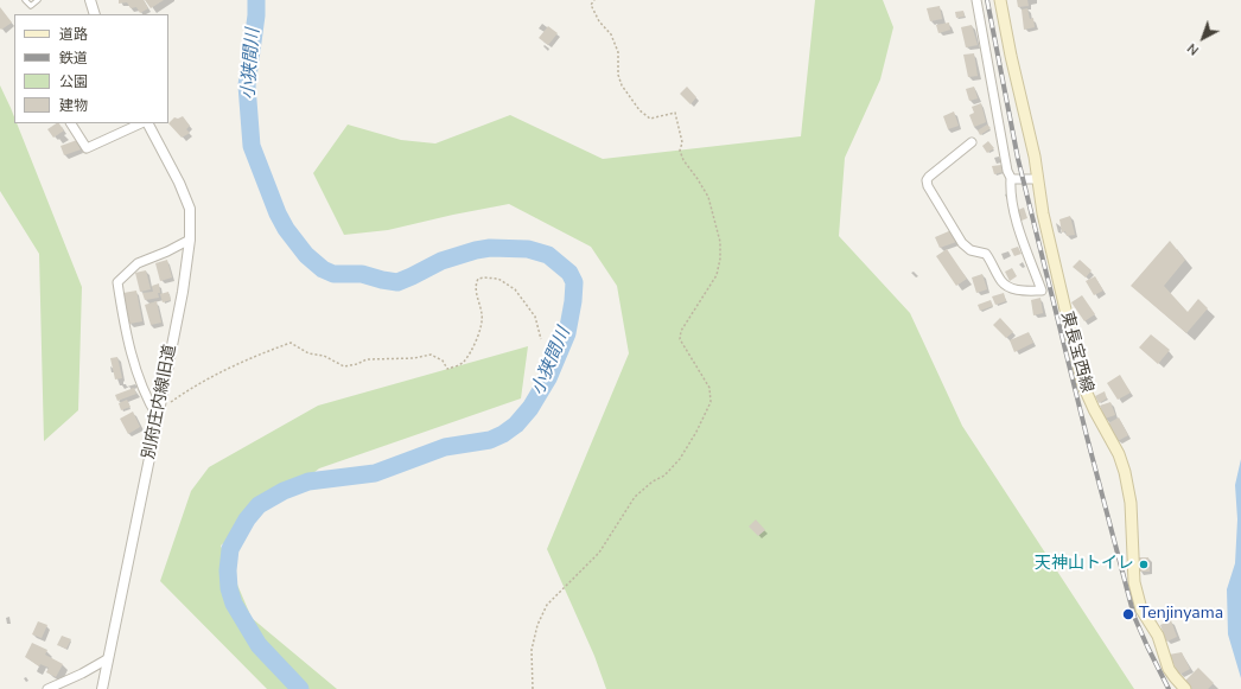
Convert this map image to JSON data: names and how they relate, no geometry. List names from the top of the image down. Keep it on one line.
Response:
{"streets":{"main road":["東長宝西線"],"street":["別府庄内線旧道"]},"water":["小狭間川"],"places":["天神山トイレ","Tenjinyama"],"legend":["道路","鉄道","公園","建物"],"north":"bottom left"}
